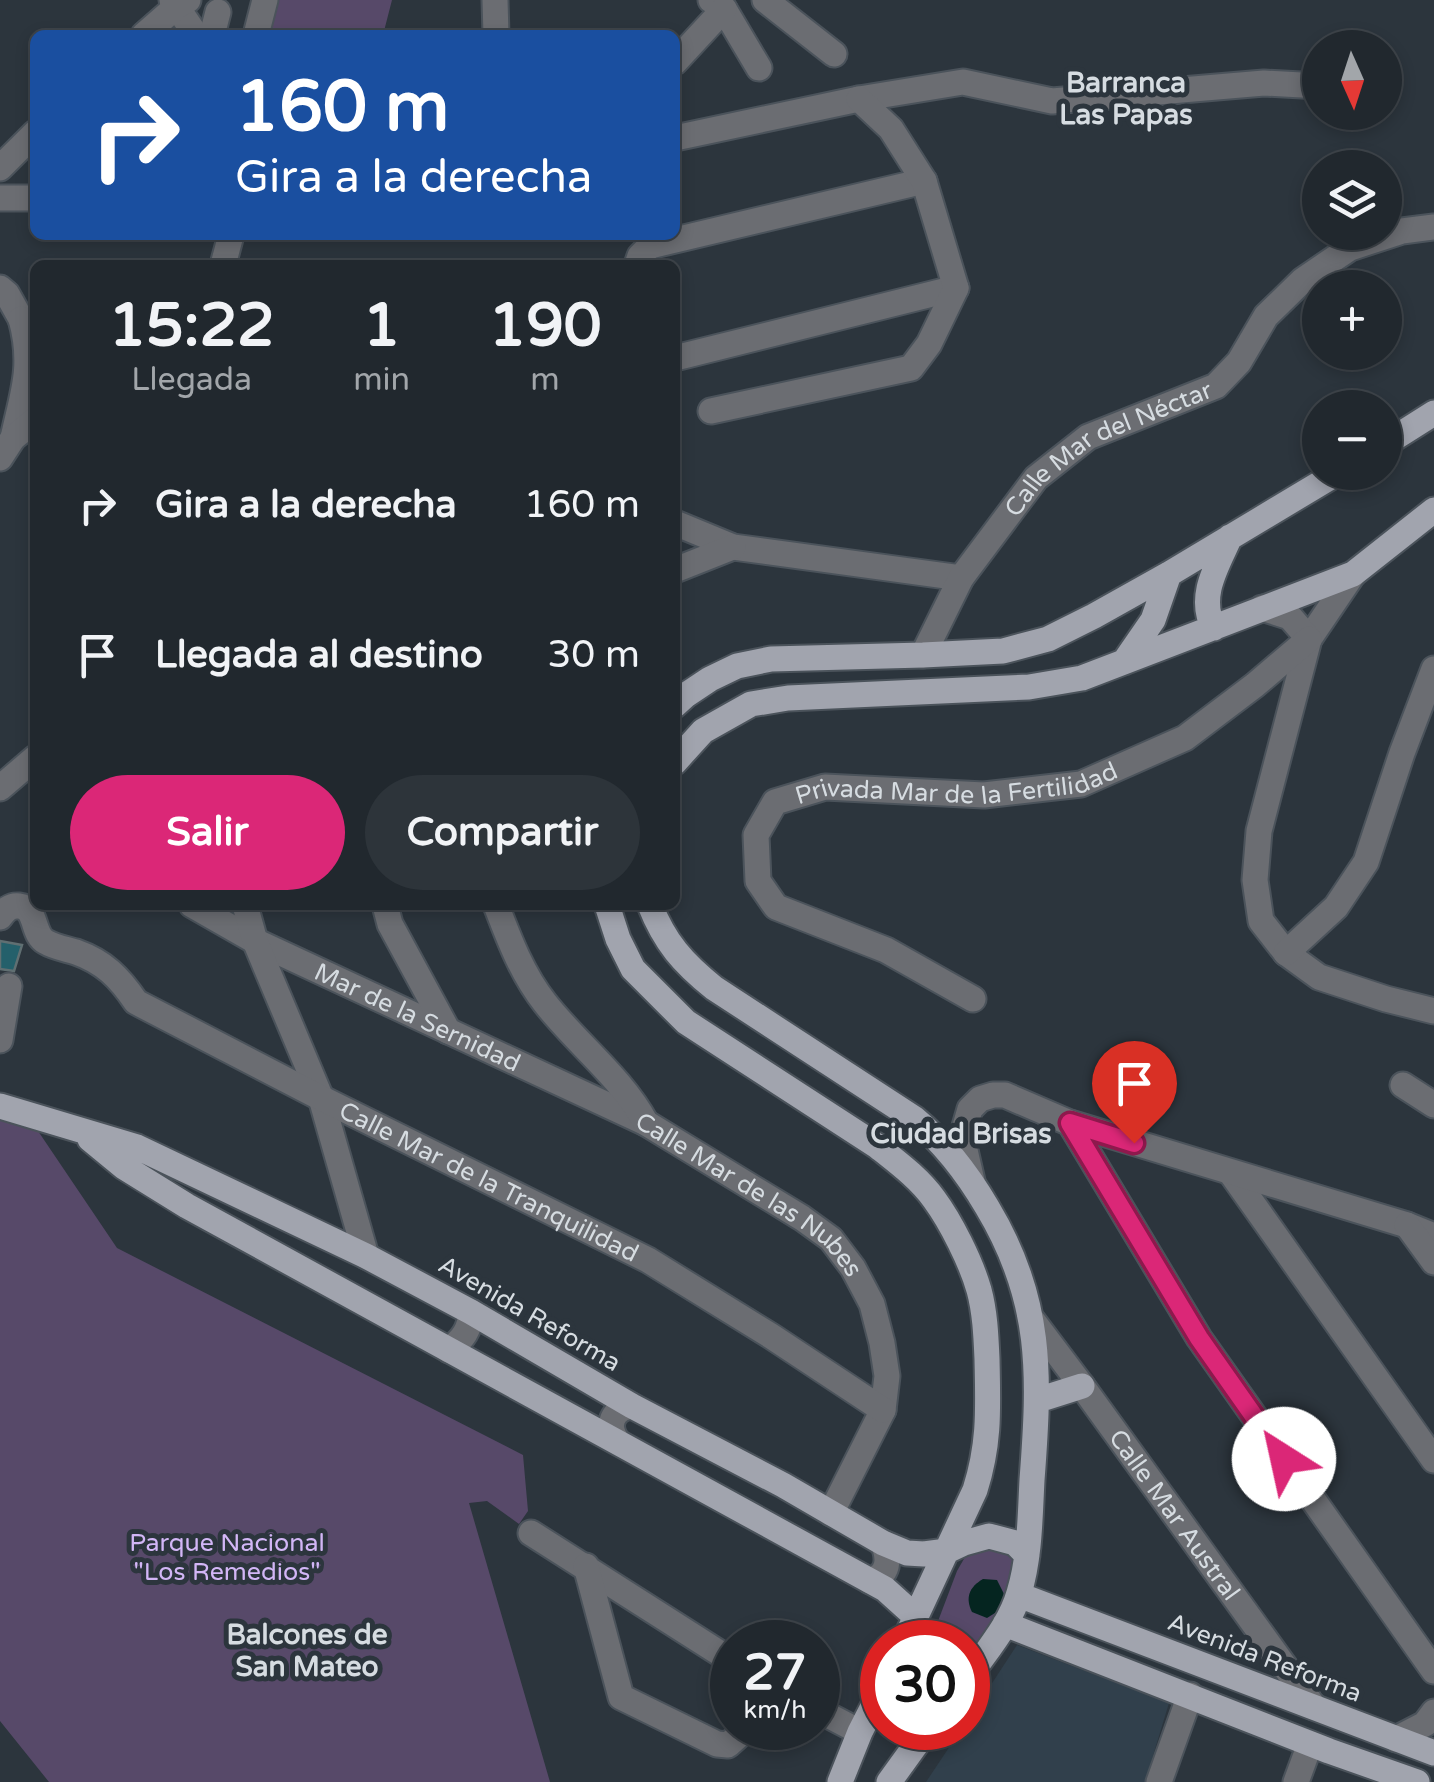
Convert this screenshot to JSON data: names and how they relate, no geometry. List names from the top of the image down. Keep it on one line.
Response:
{"streets":{"main road":["Avenida Reforma"],"street":["Calle Mar del Néctar","Privada Mar de la Fertilidad","Mar de la Sernidad","Calle Mar de la Tranquilidad","Calle Mar de las Nubes","Calle Mar Austral"]},"crossings":[["Mar de la Sernidad","Calle Mar de las Nubes"],["Calle Mar de la Tranquilidad","Calle Mar de las Nubes"],["Calle Mar de las Nubes","Avenida Reforma"],["Avenida Reforma","Calle Mar Austral"]],"districts":["Barranca Las Papas","Ciudad Brisas","Balcones de San Mateo"],"parks":["Parque Nacional \"Los Remedios\""],"north":"bottom","page":{"map_buttons":["+","−"],"turn":["160 m","Gira a la derecha"],"eta":["15:22","Llegada","1","min","190","m"],"list":[{"name":"Gira a la derecha","value":"160 m"},{"name":"Llegada al destino","value":"30 m"}],"buttons":["Salir","Compartir"],"speed":"27 km/h","limit":"30"}}
